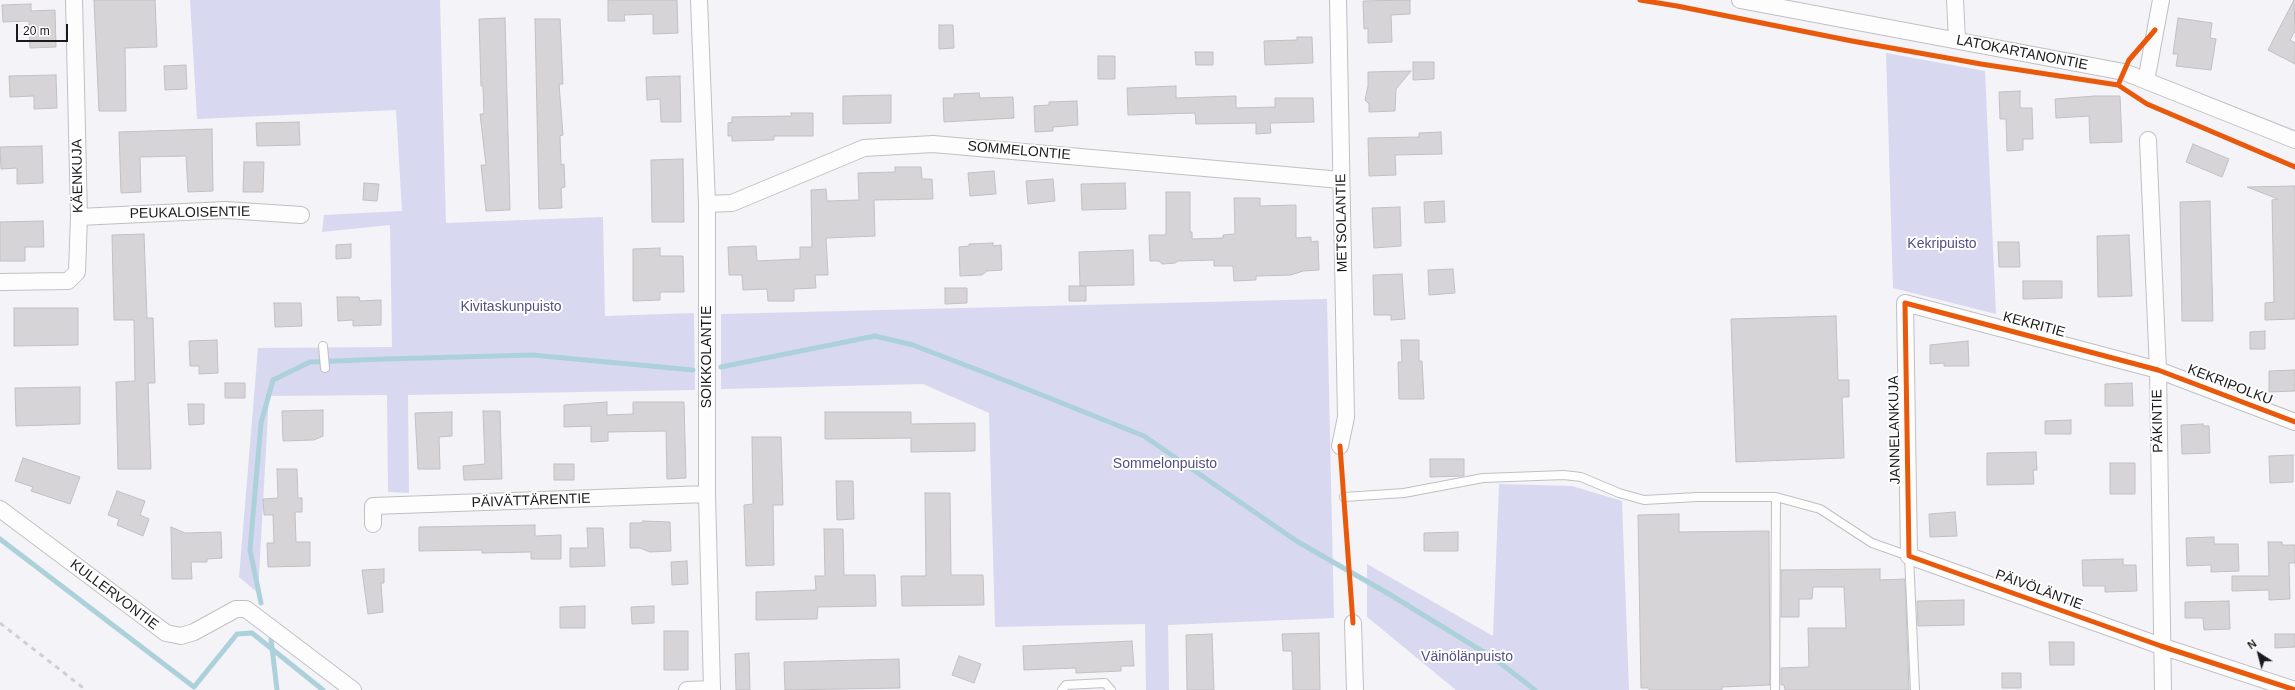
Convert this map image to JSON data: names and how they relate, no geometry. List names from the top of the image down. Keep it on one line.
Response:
{"streets":{"street":["LATOKARTANONTIE","SOMMELONTIE","KÄENKUJA","PEUKALOISENTIE","METSOLANTIE","KEKRITIE","SOIKKOLANTIE","KEKRIPOLKU","PÄKINTIE","JANNELANKUJA","PÄIVÄTTÄRENTIE","PÄIVÖLÄNTIE","KULLERVONTIE"]},"crossings":[["SOMMELONTIE","METSOLANTIE"],["SOMMELONTIE","SOIKKOLANTIE"],["KÄENKUJA","PEUKALOISENTIE"],["KEKRITIE","KEKRIPOLKU"],["KEKRITIE","PÄKINTIE"],["KEKRITIE","JANNELANKUJA"],["SOIKKOLANTIE","PÄIVÄTTÄRENTIE"],["KEKRIPOLKU","PÄKINTIE"],["PÄKINTIE","PÄIVÖLÄNTIE"],["JANNELANKUJA","PÄIVÖLÄNTIE"]],"parks":["Kekripuisto","Kivitaskunpuisto","Sommelonpuisto","Väinölänpuisto"],"scale_bar":"20 m","north":"top left"}
